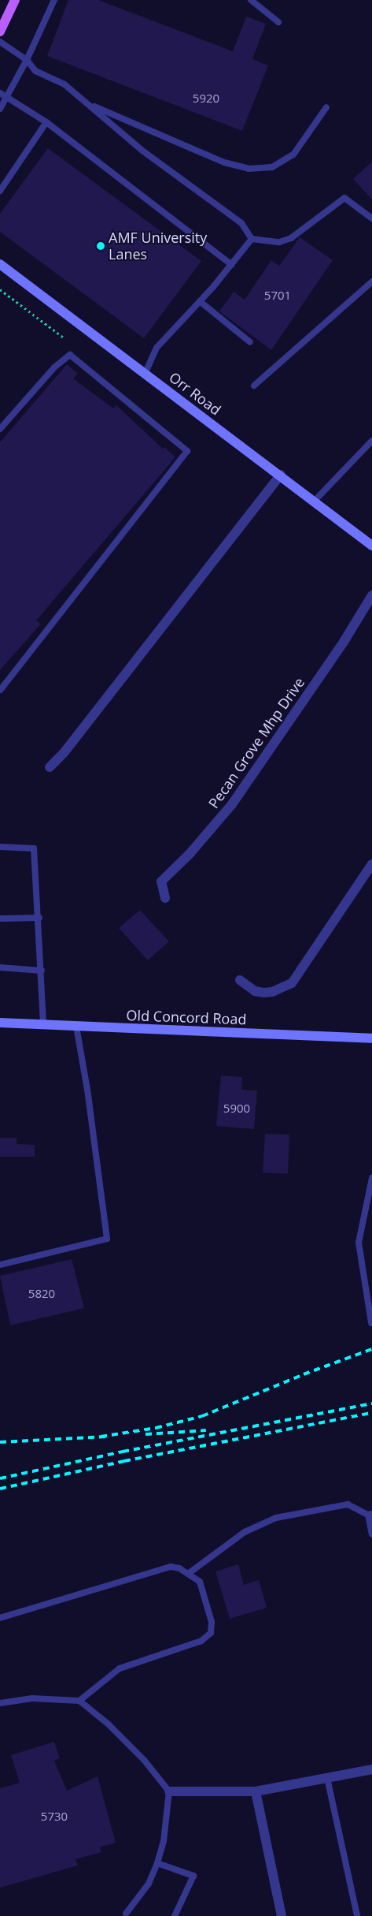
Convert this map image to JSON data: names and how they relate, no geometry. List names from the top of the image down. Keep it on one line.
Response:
{"streets":{"street":["Orr Road","Pecan Grove Mhp Drive","Old Concord Road"]},"places":["AMF University Lanes"],"house_numbers":["5920","5701","5900","5820","5730"]}
